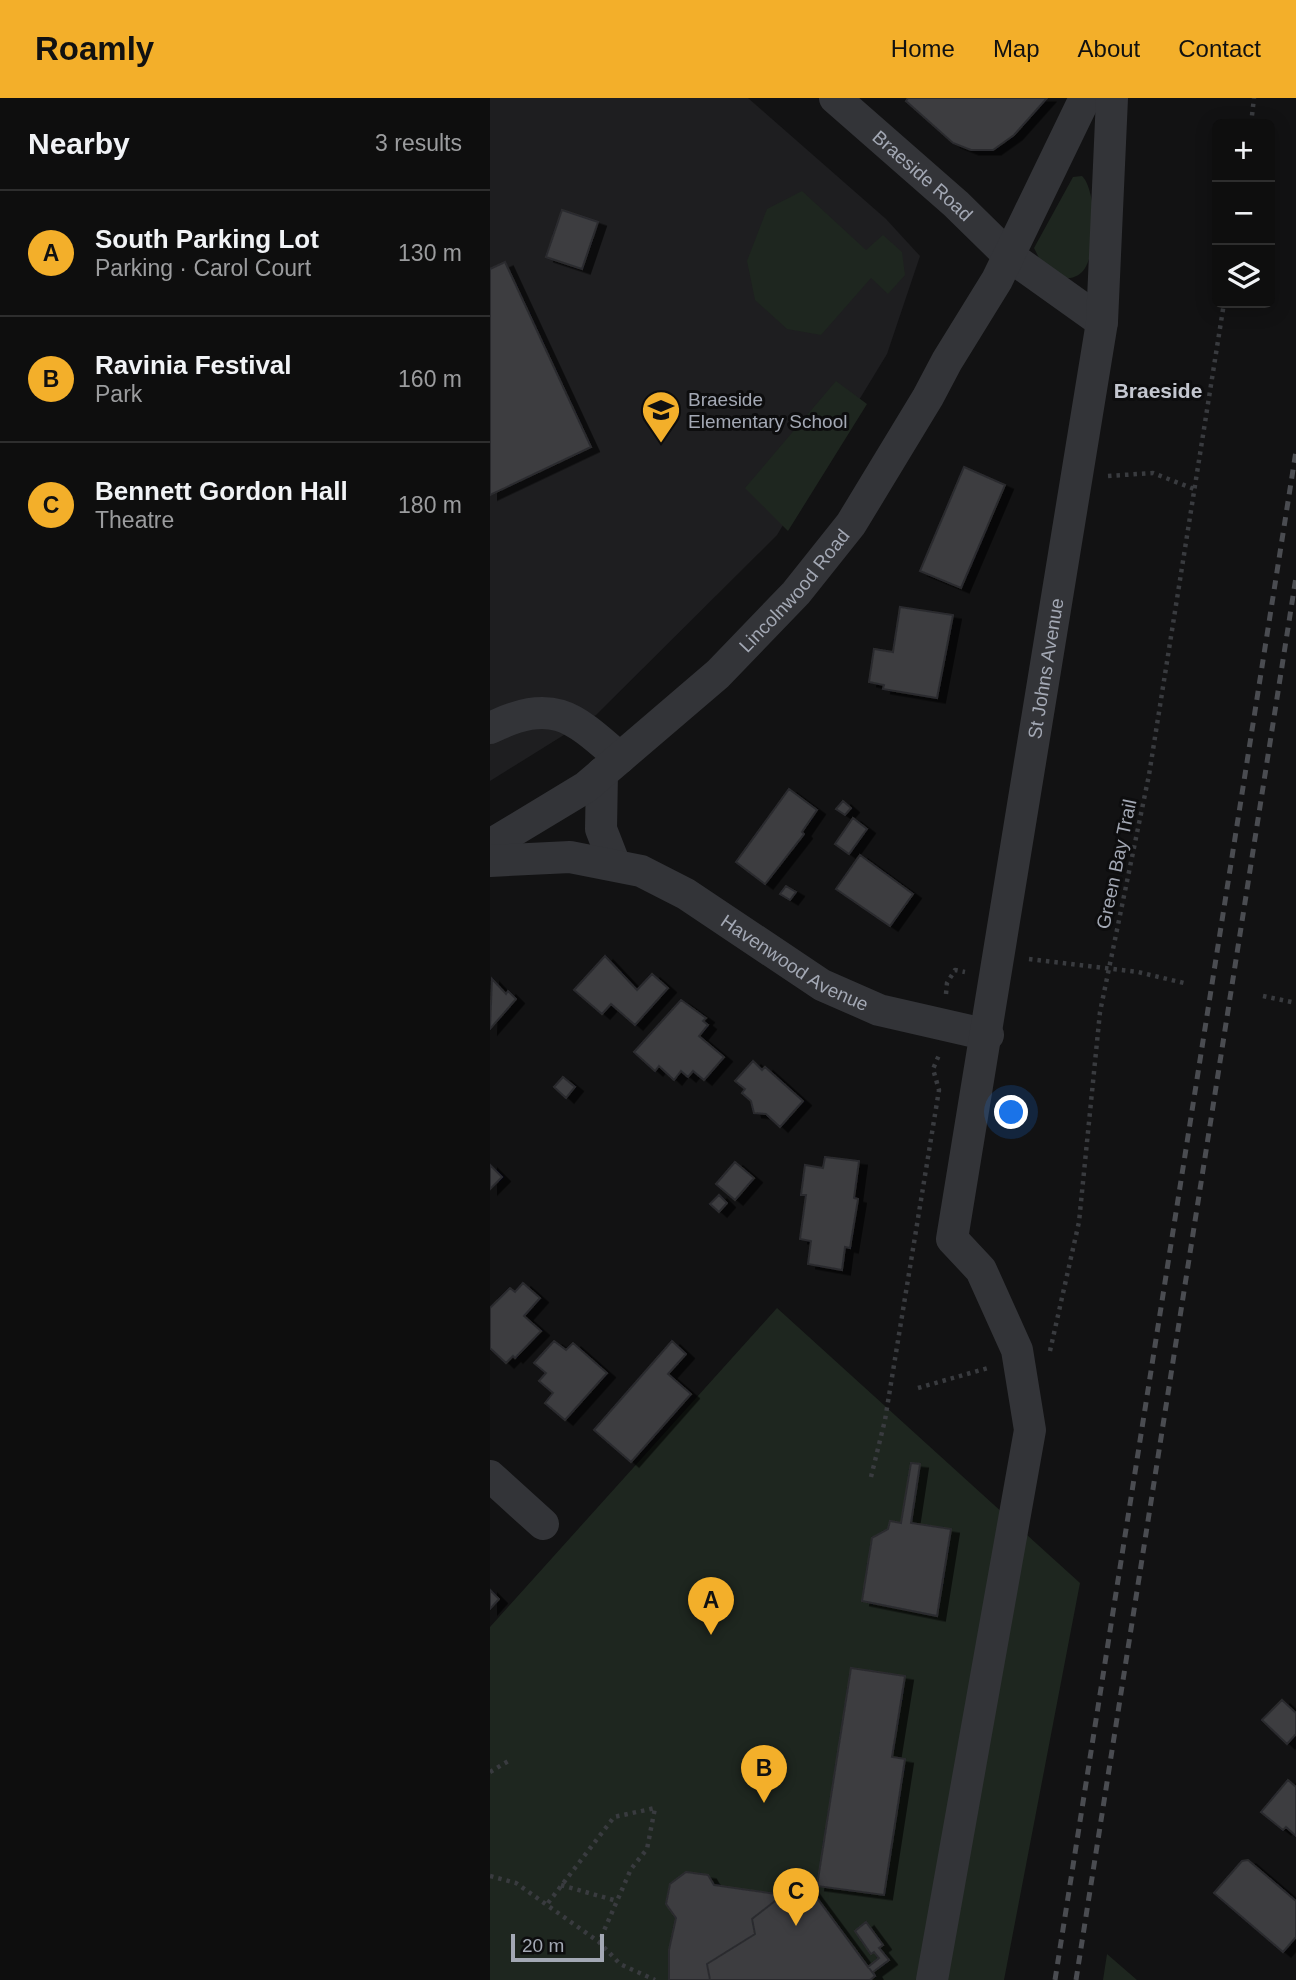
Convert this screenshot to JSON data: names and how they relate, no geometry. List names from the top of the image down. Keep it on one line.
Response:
{"streets":{"street":["Braeside Road","Lincolnwood Road","St Johns Avenue","Havenwood Avenue"],"path":["Green Bay Trail"]},"crossings":[["Braeside Road","Lincolnwood Road"],["St Johns Avenue","Havenwood Avenue"]],"districts":["Braeside"],"places":{"school or university":["Braeside Elementary School"]},"scale_bar":"20 m","page":{"header":"Roamly","nav":["Home","Map","About","Contact"],"heading":["Nearby","3 results"],"map_buttons":["+","−"],"list":[{"mark":"A","name":"South Parking Lot","note":"Parking · Carol Court","value":"130 m"},{"mark":"B","name":"Ravinia Festival","note":"Park","value":"160 m"},{"mark":"C","name":"Bennett Gordon Hall","note":"Theatre","value":"180 m"}],"pins":["A","B","C"],"scale":"20 m"}}
